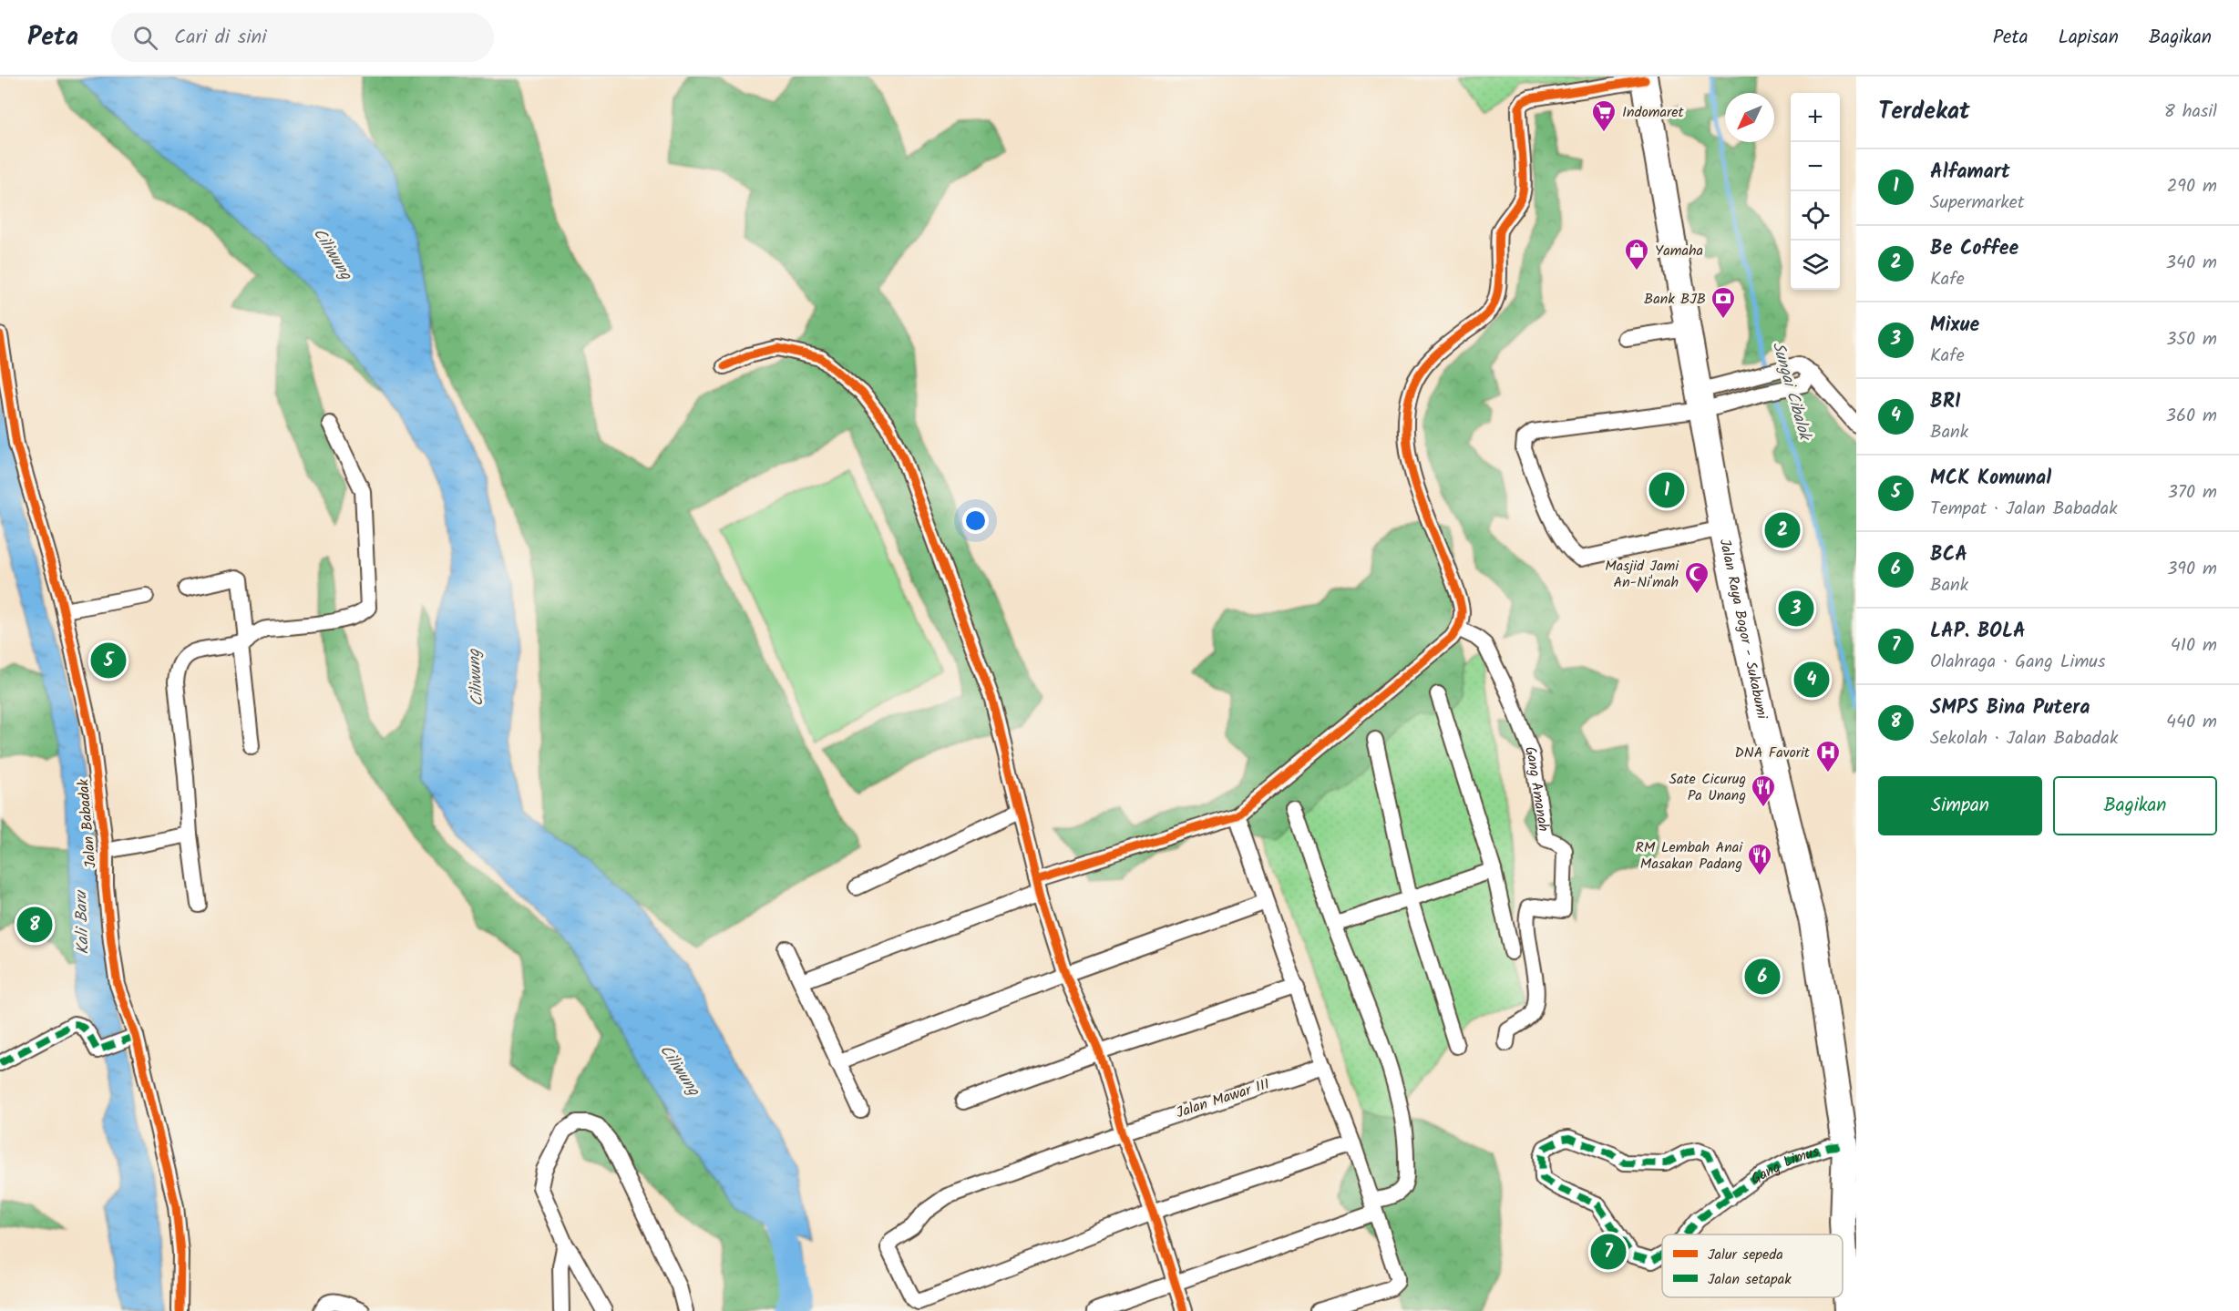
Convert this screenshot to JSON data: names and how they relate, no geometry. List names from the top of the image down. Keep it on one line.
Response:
{"streets":{"highway":["Jalan Raya Bogor - Sukabumi"],"street":["Gang Amanah","Jalan Babadak","Jalan Mawar III","Gang Limus"]},"crossings":[["Jalan Raya Bogor - Sukabumi","Gang Limus"]],"water":["Ciliwung","Sungai Cibalok","Kali Baru"],"places":{"supermarket":["Indomaret"],"shop":["Yamaha"],"bank":["Bank BJB"],"mosque":["Masjid Jami An-Ni'mah"],"hospital":["DNA Favorit"],"restaurant":["Sate Cicurug Pa Unang","RM Lembah Anai Masakan Padang"]},"legend":["Jalur sepeda","Jalan setapak"],"north":"bottom left","page":{"header":"Peta","search":"Cari di sini","nav":["Peta","Lapisan","Bagikan"],"heading":["Terdekat","8 hasil"],"map_buttons":["+","−"],"list":[{"mark":"1","name":"Alfamart","note":"Supermarket","value":"290 m"},{"mark":"2","name":"Be Coffee","note":"Kafe","value":"340 m"},{"mark":"3","name":"Mixue","note":"Kafe","value":"350 m"},{"mark":"4","name":"BRI","note":"Bank","value":"360 m"},{"mark":"5","name":"MCK Komunal","note":"Tempat · Jalan Babadak","value":"370 m"},{"mark":"6","name":"BCA","note":"Bank","value":"390 m"},{"mark":"7","name":"LAP. BOLA","note":"Olahraga · Gang Limus","value":"410 m"},{"mark":"8","name":"SMPS Bina Putera","note":"Sekolah · Jalan Babadak","value":"440 m"}],"pins":["1","2","3","5","4","8","6","7"],"buttons":["Simpan","Bagikan"]}}
